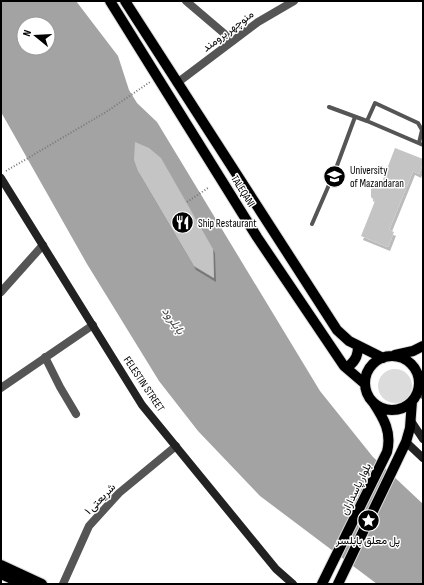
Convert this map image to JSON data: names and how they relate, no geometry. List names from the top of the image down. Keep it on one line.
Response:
{"streets":{"main road":["TALEQANI","FELESTIN STREET","بلوار پاسداران"],"street":["منوچهر برومند","شریعتی ۱"]},"crossings":[["منوچهر برومند","TALEQANI"],["TALEQANI","بلوار پاسداران"],["FELESTIN STREET","شریعتی ۱"]],"water":["بابلرود"],"places":{"school or university":["University of Mazandaran"],"restaurant":["Ship Restaurant"],"place":["پل معلق بابلسر"]},"north":"left"}
